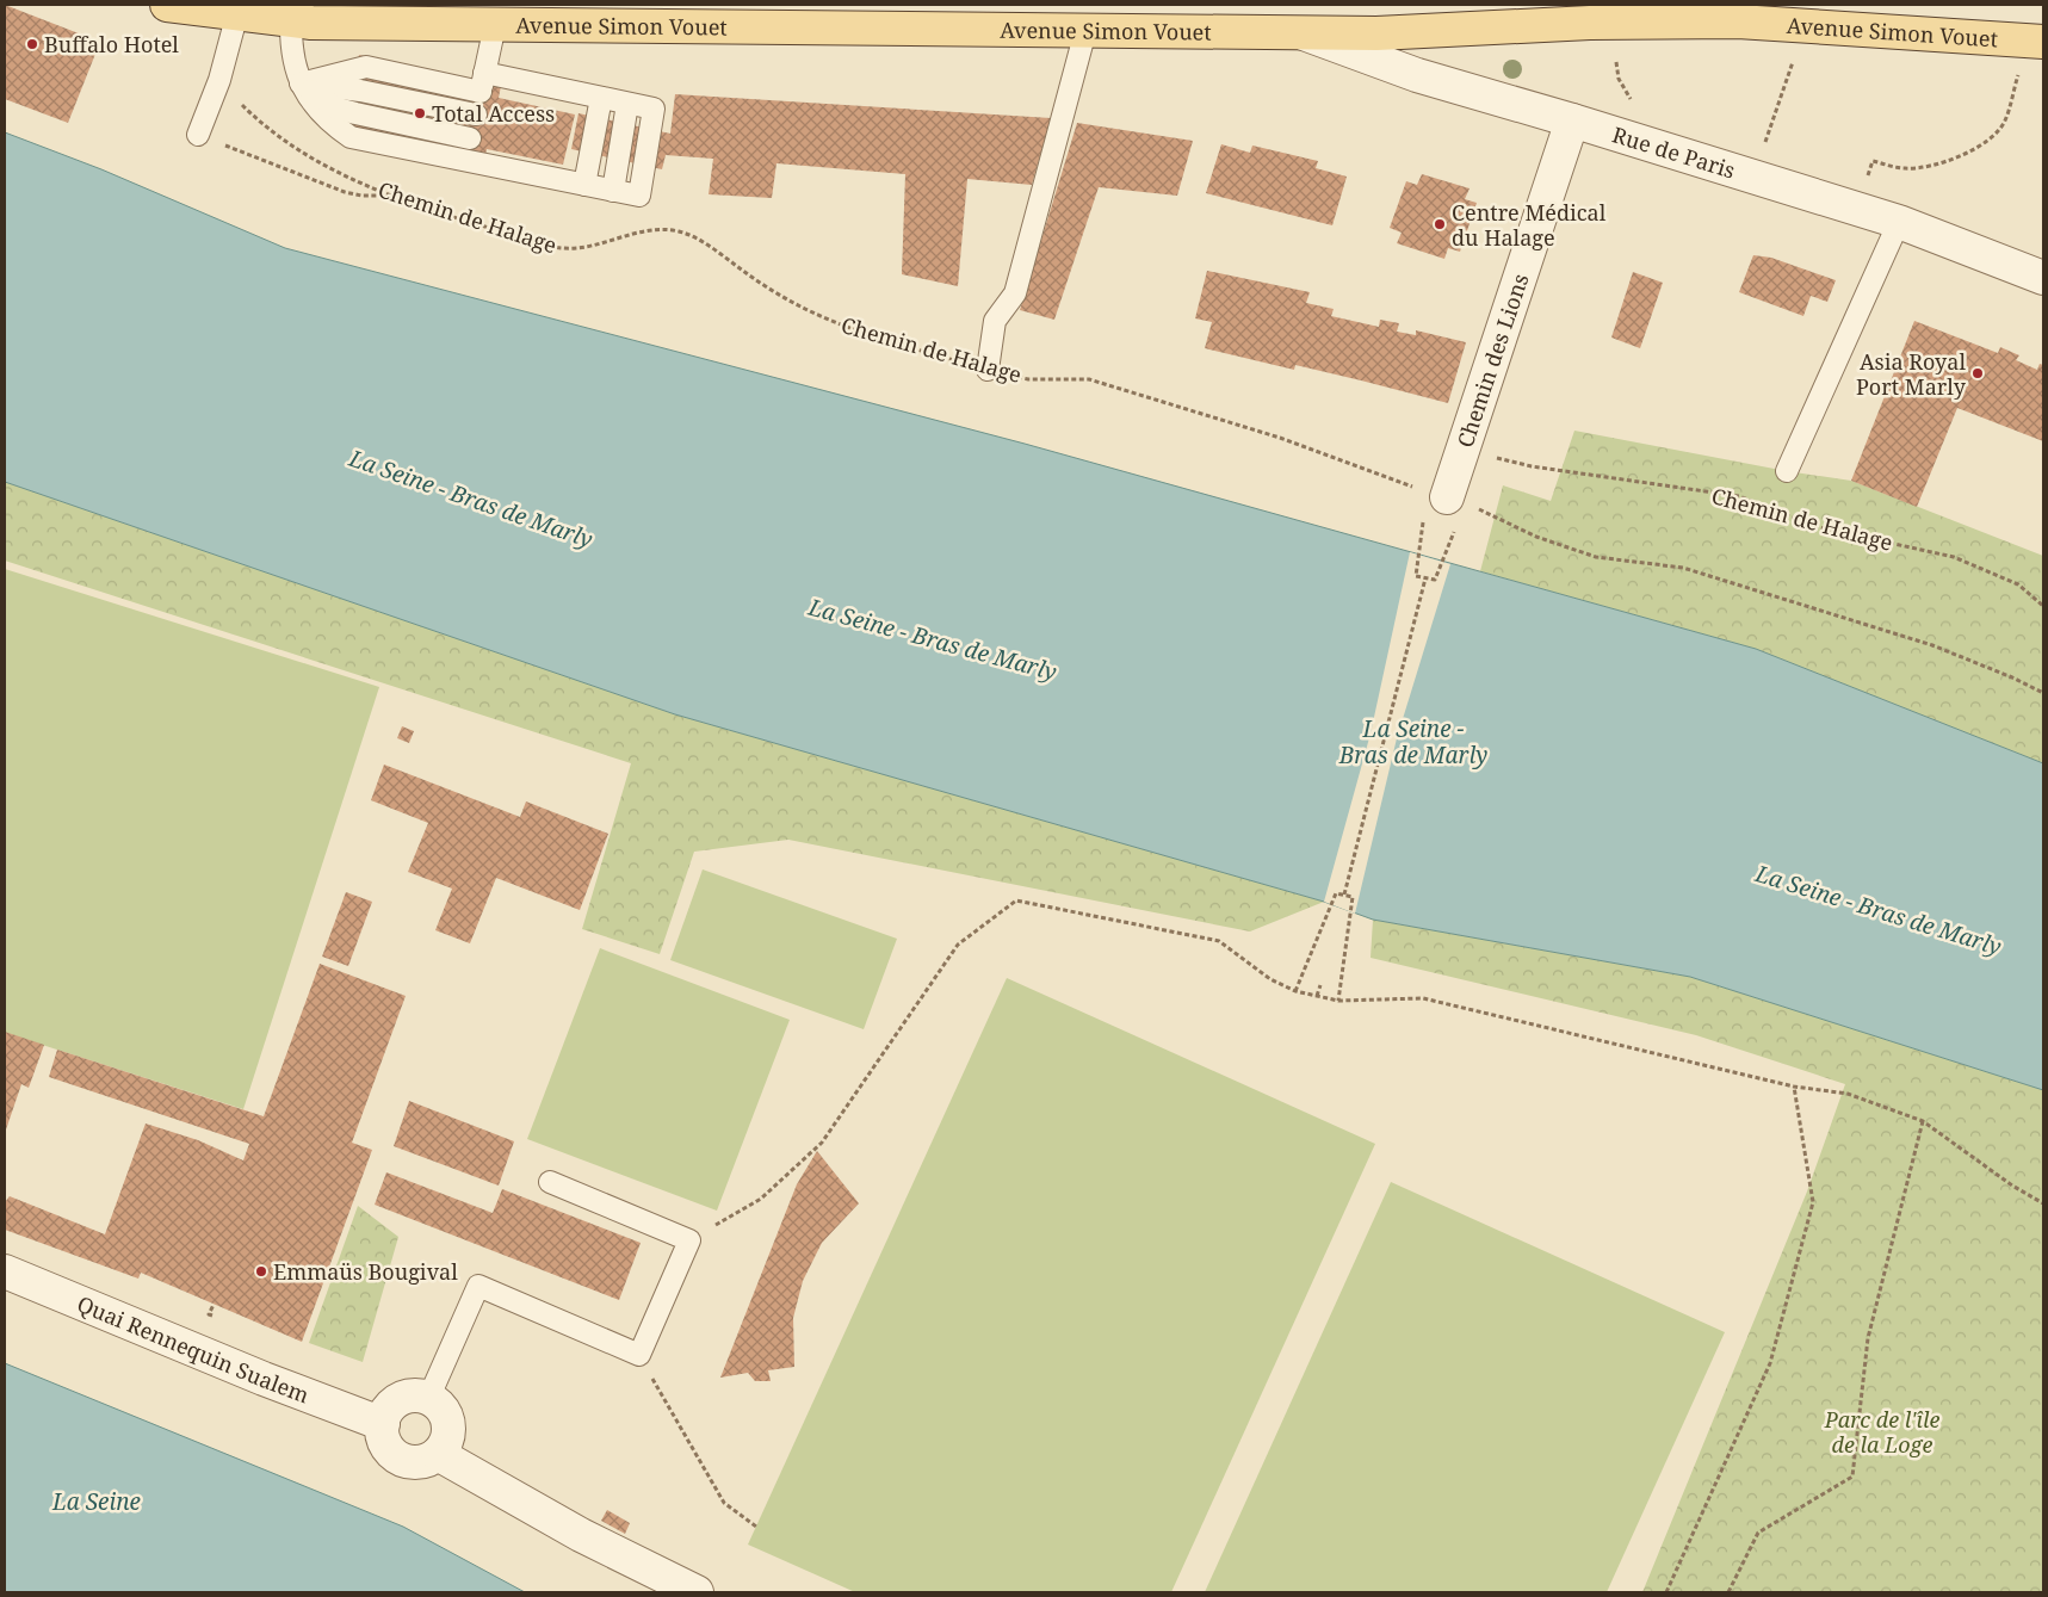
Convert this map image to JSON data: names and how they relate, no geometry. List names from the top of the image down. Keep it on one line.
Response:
{"streets":{"main road":["Avenue Simon Vouet"],"street":["Rue de Paris","Chemin des Lions","Quai Rennequin Sualem"],"path":["Chemin de Halage"]},"crossings":[["Avenue Simon Vouet","Rue de Paris"],["Rue de Paris","Chemin des Lions"],["Chemin de Halage","Chemin des Lions"]],"water":["La Seine - Bras de Marly","La Seine"],"parks":["Parc de l'île de la Loge"],"places":["Buffalo Hotel","Total Access","Centre Médical du Halage","Asia Royal Port Marly","Emmaüs Bougival"]}
